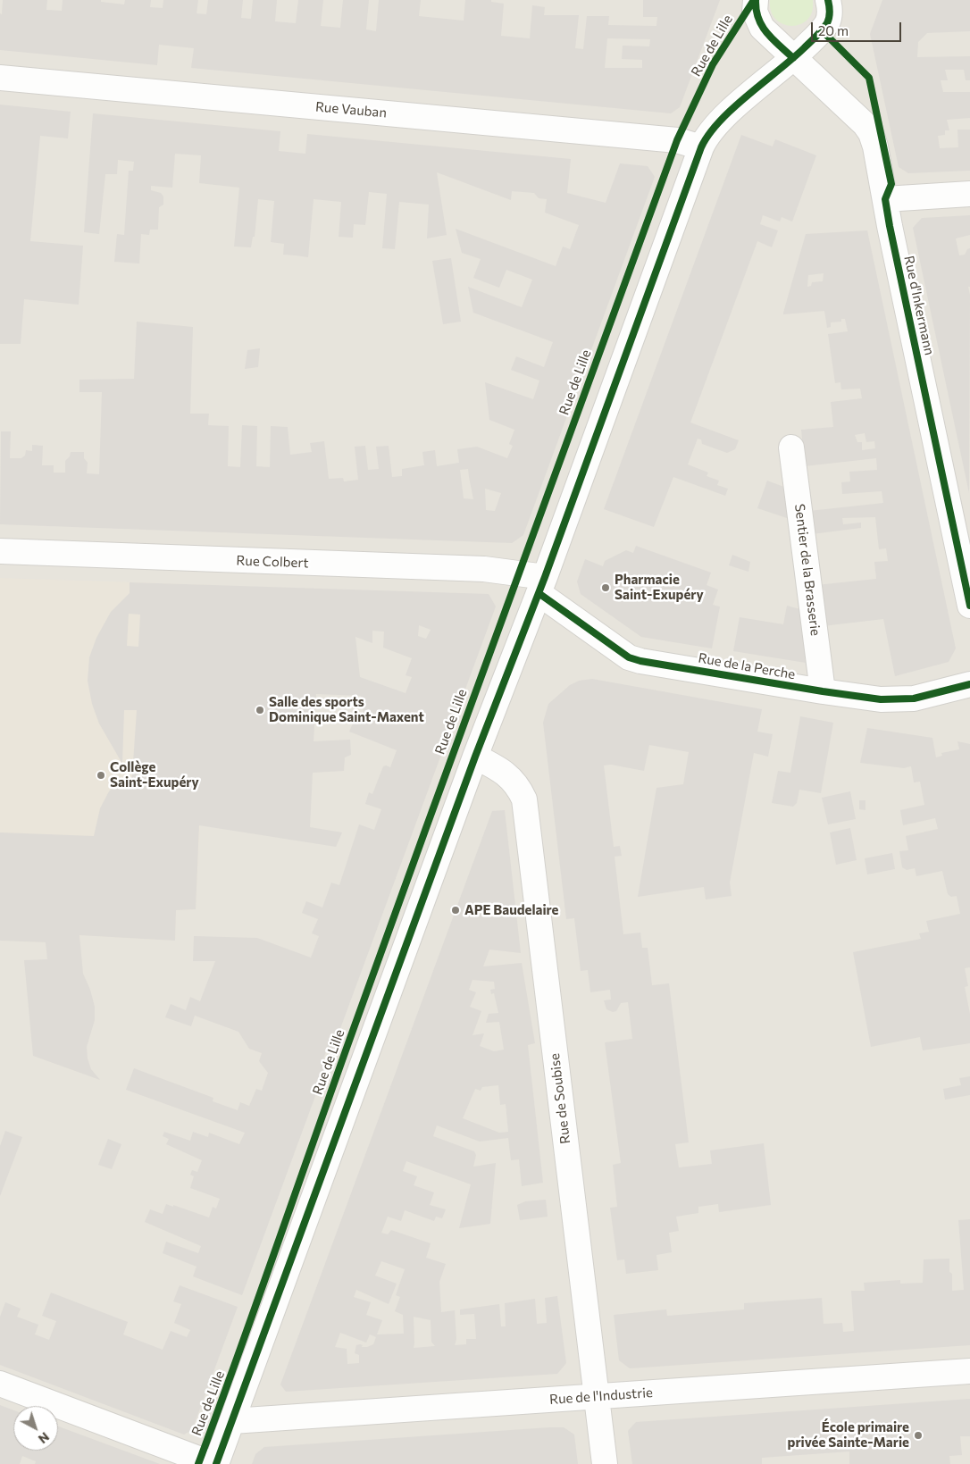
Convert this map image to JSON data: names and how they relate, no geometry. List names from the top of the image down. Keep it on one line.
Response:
{"streets":{"street":["Rue Vauban","Rue d'Inkermann","Rue Colbert","Sentier de la Brasserie","Rue de la Perche","Rue de Soubise","Rue de l'Industrie"],"cycle path":["Rue de Lille"]},"crossings":[["Rue Colbert","Rue de la Perche"],["Sentier de la Brasserie","Rue de la Perche"],["Rue de Soubise","Rue de l'Industrie"]],"places":["Pharmacie Saint-Exupéry","Salle des sports Dominique Saint-Maxent","Collège Saint-Exupéry","APE Baudelaire","École primaire privée Sainte-Marie"],"scale_bar":"20 m","north":"bottom right"}
